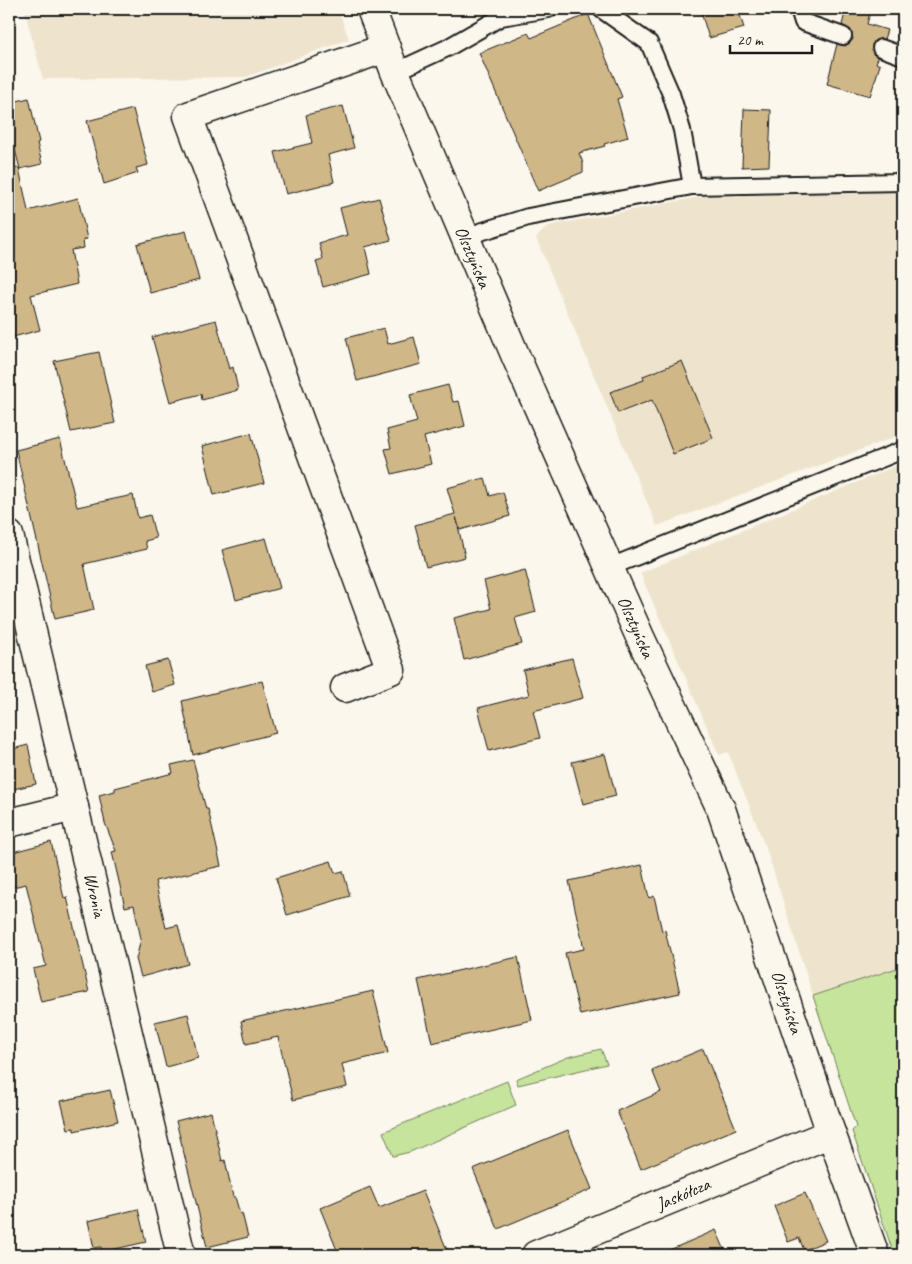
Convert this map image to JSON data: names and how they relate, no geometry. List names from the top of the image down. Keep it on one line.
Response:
{"streets":{"street":["Olsztyńska","Wronia","Jaskółcza"]},"crossings":[["Olsztyńska","Jaskółcza"]],"scale_bar":"20 m"}
